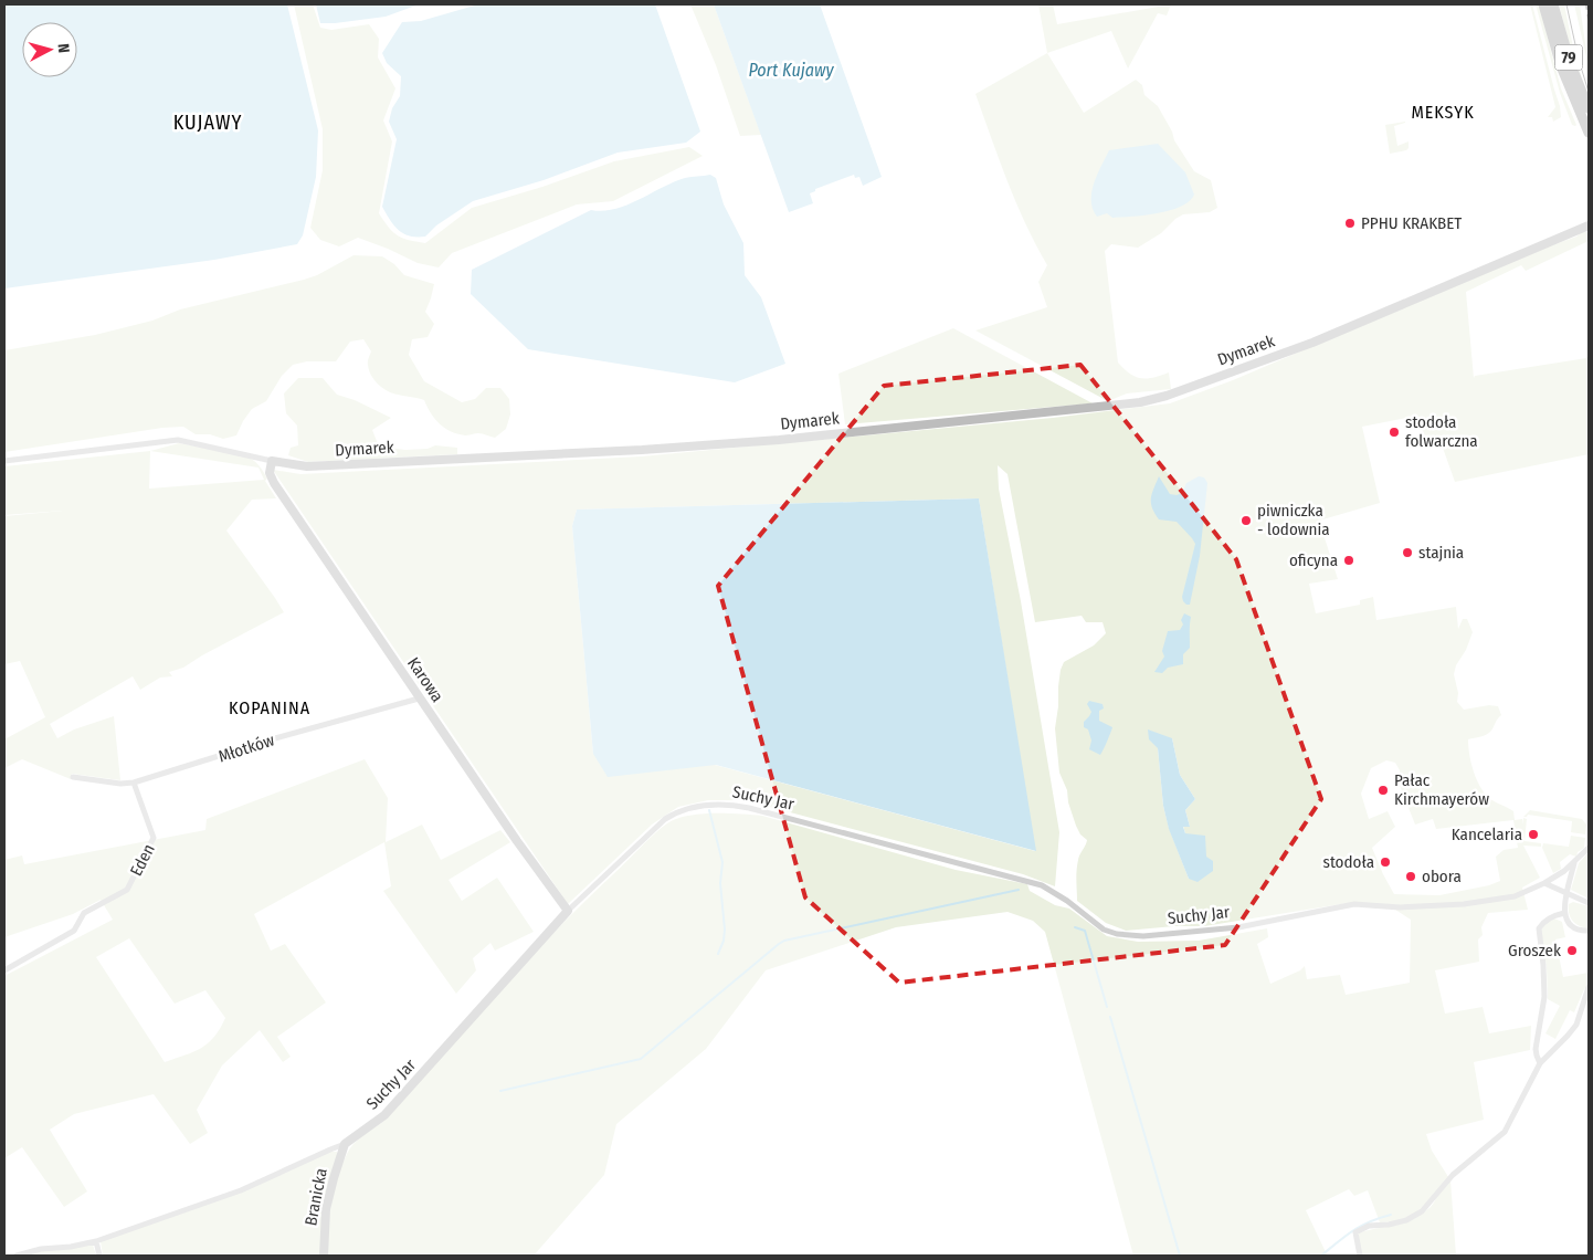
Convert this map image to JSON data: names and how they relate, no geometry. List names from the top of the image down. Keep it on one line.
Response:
{"streets":{"main road":["79"],"street":["Dymarek","Karowa","Młotków","Suchy Jar","Eden","Branicka"]},"crossings":[["Dymarek","Karowa"],["Karowa","Młotków"],["Karowa","Suchy Jar"],["Młotków","Eden"],["Suchy Jar","Branicka"]],"districts":["MEKSYK","KUJAWY","KOPANINA"],"water":["Port Kujawy"],"places":["PPHU KRAKBET","stodoła folwarczna","piwniczka - lodownia","stajnia","oficyna","Pałac Kirchmayerów","Kancelaria","stodoła","obora","Groszek"],"north":"right"}
